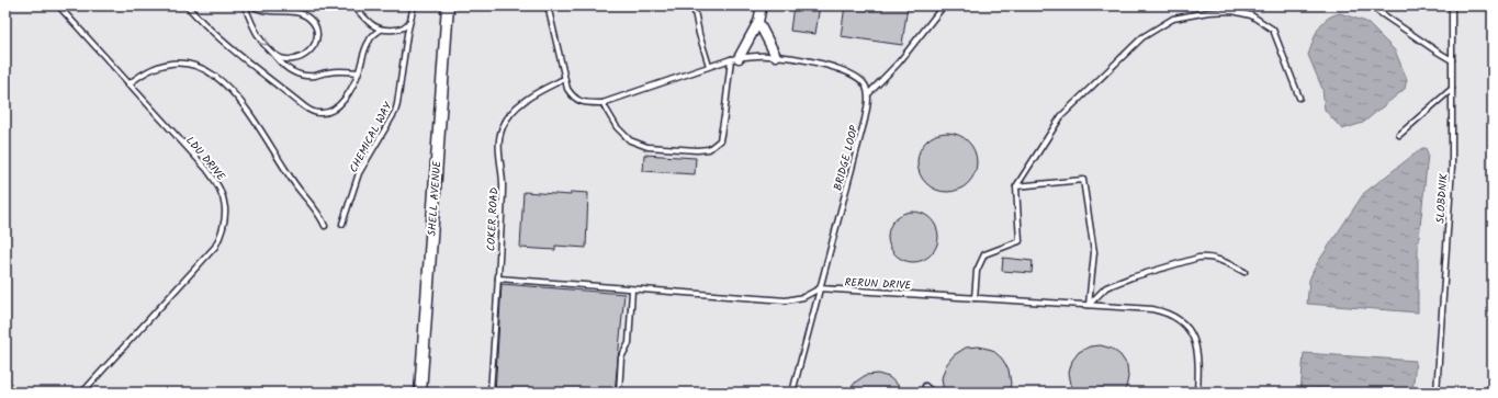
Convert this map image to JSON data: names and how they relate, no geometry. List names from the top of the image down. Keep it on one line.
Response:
{"streets":{"street":["SHELL AVENUE"],"lane":["CHEMICAL WAY","LDU DRIVE","BRIDGE LOOP","SLOBDNIK","COKER ROAD","RERUN DRIVE"]},"crossings":[["BRIDGE LOOP","RERUN DRIVE"]]}
